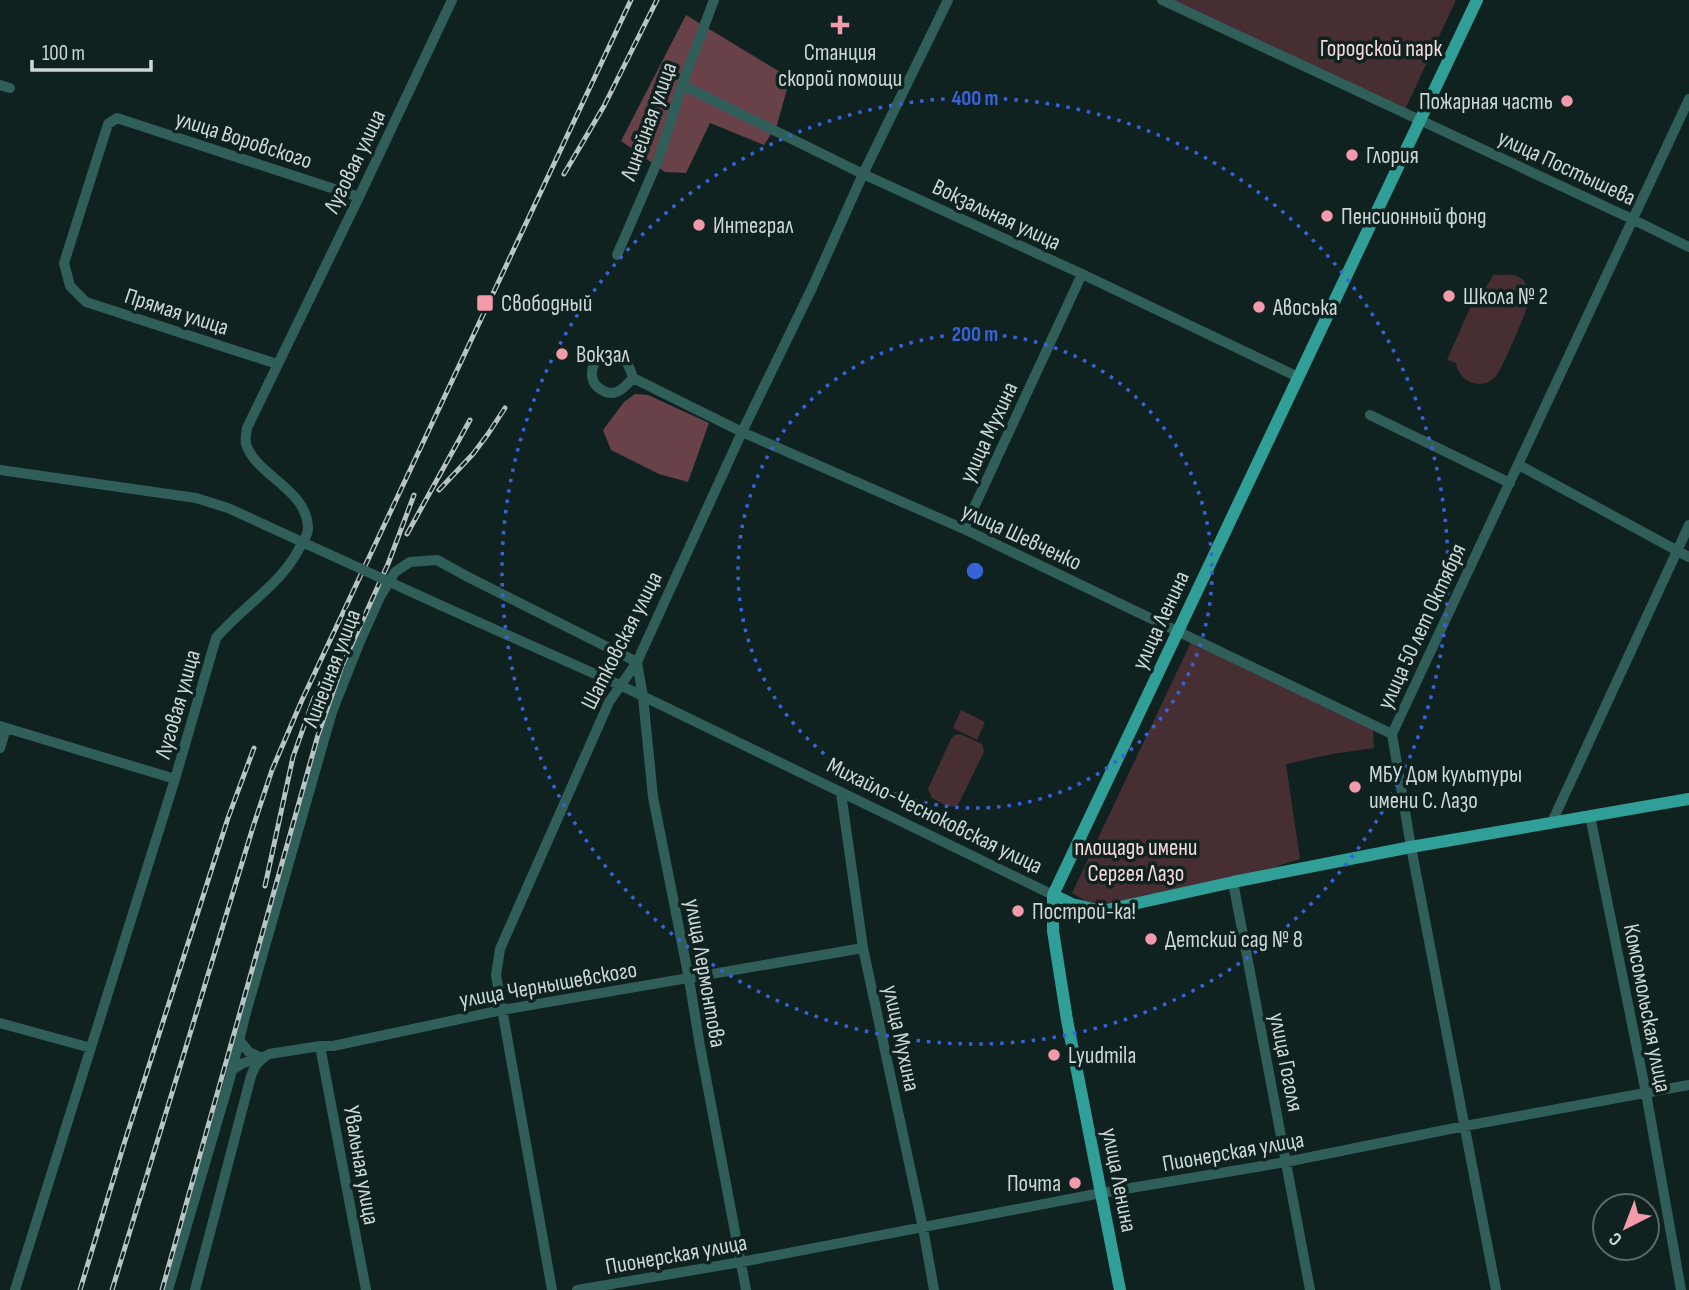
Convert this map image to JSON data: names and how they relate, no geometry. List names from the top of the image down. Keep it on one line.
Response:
{"streets":{"main road":["улица Ленина","Михайло-Чесноковская улица"],"street":["Линейная улица","улица Воровского","Луговая улица","улица Постышева","Вокзальная улица","Прямая улица","улица Мухина","улица Шевченко","улица 50 лет Октября","Шатковская улица","улица Лермонтова","улица Чернышевского","Комсомольская улица","улица Гоголя","Пионерская улица","Увальная улица"]},"crossings":[["Линейная улица","Вокзальная улица"],["Линейная улица","Шатковская улица"],["Линейная улица","улица Лермонтова"],["Линейная улица","улица Чернышевского"],["улица Воровского","Луговая улица"],["улица Воровского","Прямая улица"],["Луговая улица","Прямая улица"],["улица Постышева","улица Ленина"],["улица Постышева","улица 50 лет Октября"],["Вокзальная улица","улица Мухина"],["Вокзальная улица","улица Ленина"],["Вокзальная улица","Шатковская улица"],["улица Мухина","улица Шевченко"],["улица Мухина","Михайло-Чесноковская улица"],["улица Мухина","улица Чернышевского"],["улица Мухина","Пионерская улица"],["улица Шевченко","улица Ленина"],["улица Шевченко","улица 50 лет Октября"],["улица Шевченко","Шатковская улица"],["улица Ленина","Михайло-Чесноковская улица"],["улица Ленина","Пионерская улица"],["улица 50 лет Октября","Михайло-Чесноковская улица"],["улица 50 лет Октября","Пионерская улица"],["Шатковская улица","Михайло-Чесноковская улица"],["Шатковская улица","улица Лермонтова"],["Шатковская улица","улица Чернышевского"],["Михайло-Чесноковская улица","улица Лермонтова"],["Михайло-Чесноковская улица","Комсомольская улица"],["Михайло-Чесноковская улица","улица Гоголя"],["улица Лермонтова","улица Чернышевского"],["улица Лермонтова","Пионерская улица"],["улица Чернышевского","Увальная улица"],["Комсомольская улица","Пионерская улица"],["улица Гоголя","Пионерская улица"]],"parks":["Городской парк","площадь имени Сергея Лазо"],"places":{"health":["Станция скорой помощи"],"other":["Пожарная часть","Глория","Пенсионный фонд","Интеграл","Школа № 2","Авоська","Вокзал","МБУ Дом культуры имени С. Лазо","Построй-ка!","Детский сад № 8","Lyudmila","Почта"],"transit":["Свободный"]},"scale_bar":"100 m","north":"bottom left","rings":["400 m","200 m"]}
